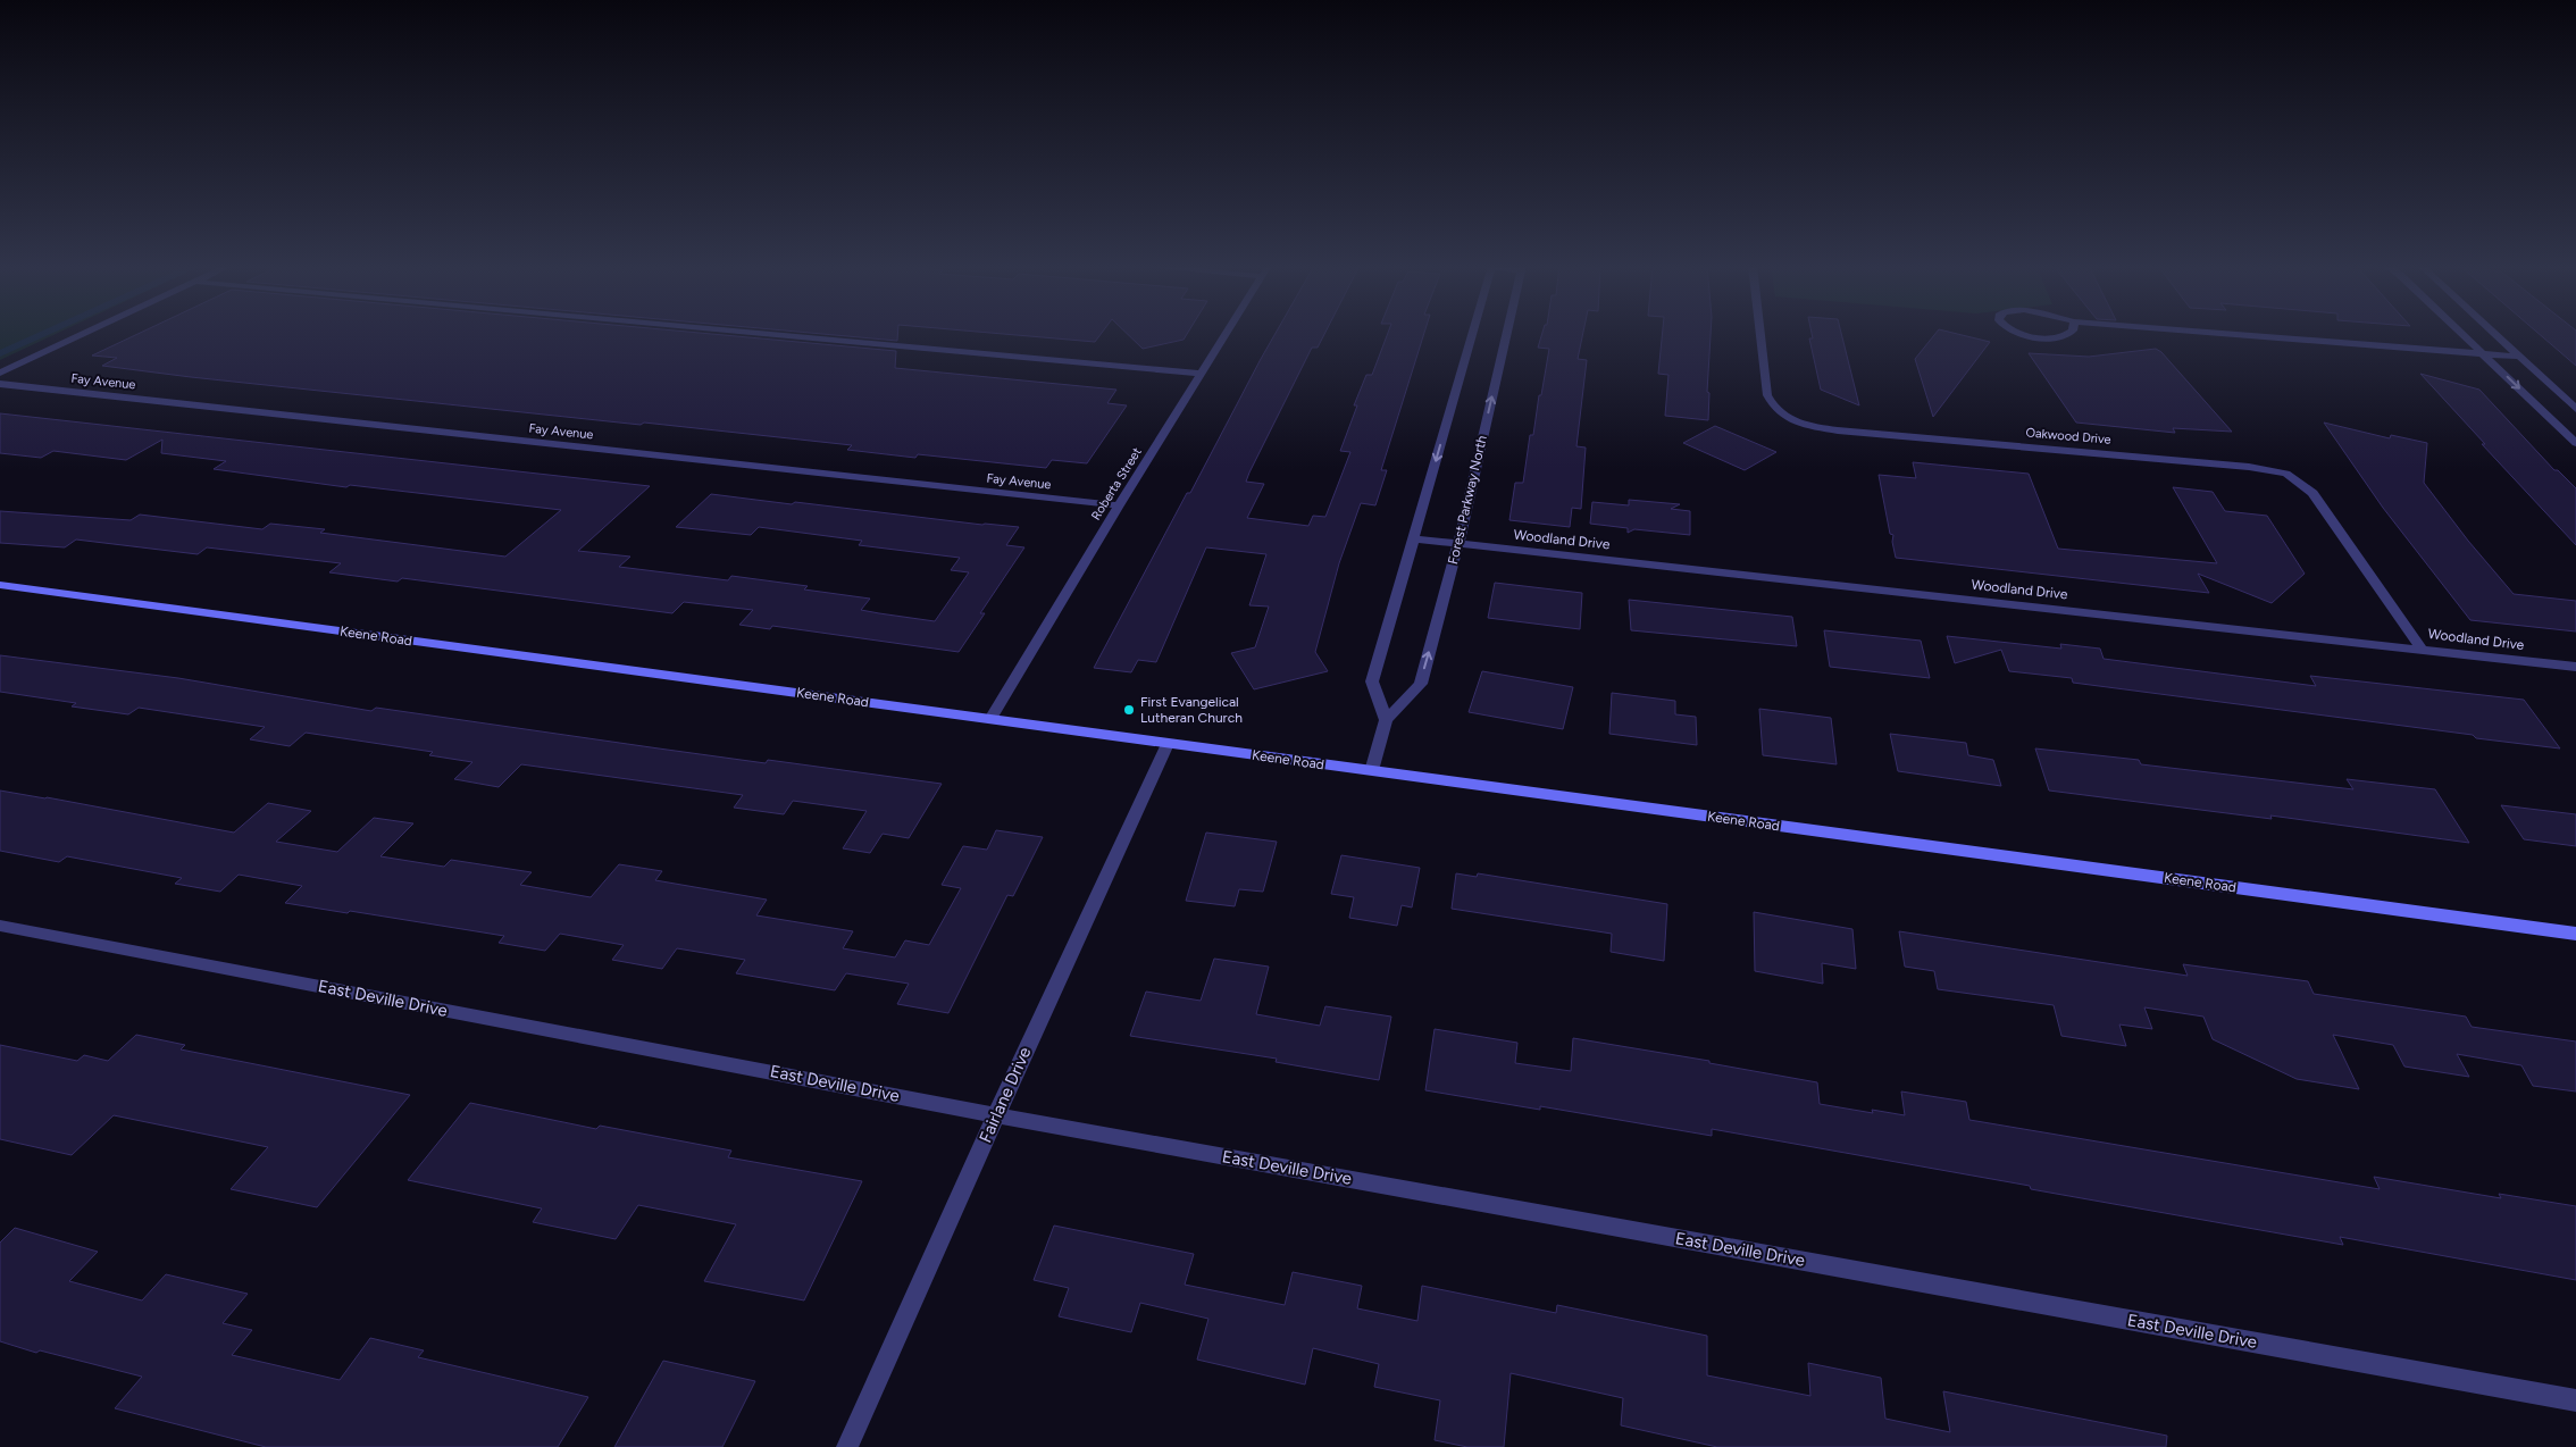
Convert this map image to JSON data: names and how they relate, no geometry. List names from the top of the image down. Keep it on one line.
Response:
{"streets":{"main road":["Keene Road"],"street":["Fay Avenue","Oakwood Drive","Roberta Street","Forest Parkway North","Woodland Drive","East Deville Drive","Fairlane Drive"]},"crossings":[["Fay Avenue","Roberta Street"],["Oakwood Drive","Woodland Drive"],["Roberta Street","Keene Road"],["Forest Parkway North","Woodland Drive"],["Forest Parkway North","Keene Road"],["Keene Road","Fairlane Drive"],["East Deville Drive","Fairlane Drive"]],"places":["First Evangelical Lutheran Church"]}
